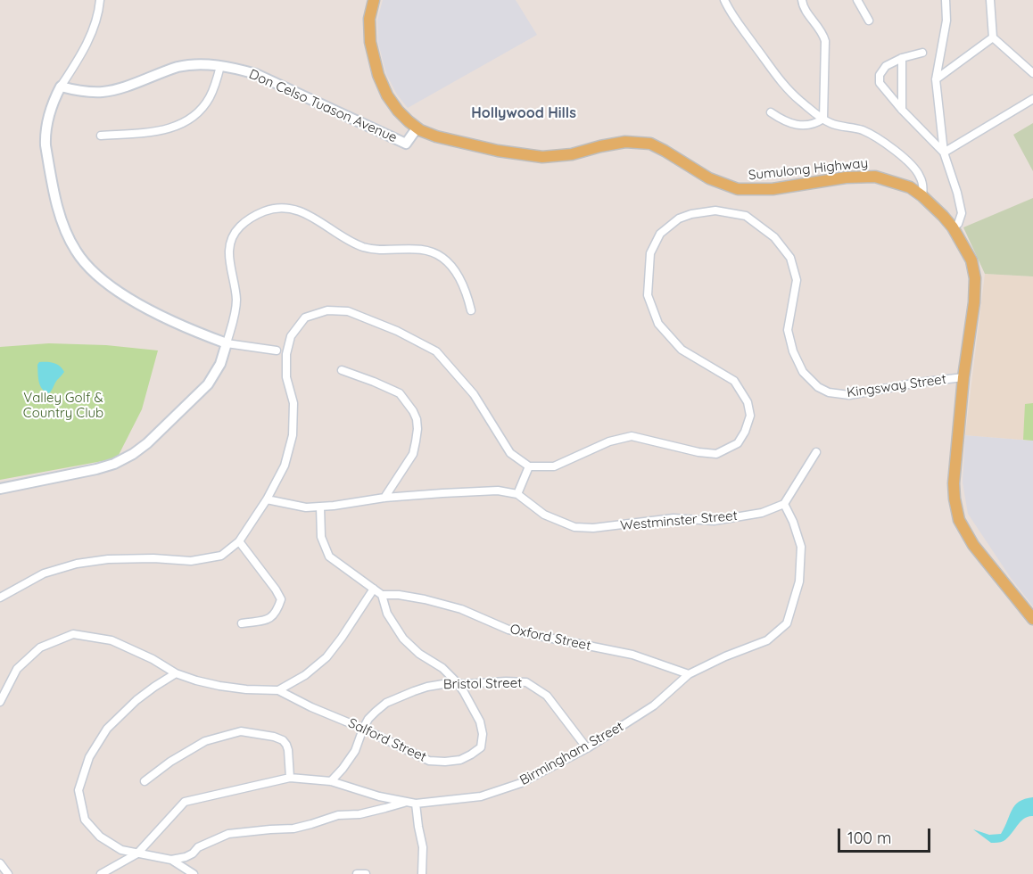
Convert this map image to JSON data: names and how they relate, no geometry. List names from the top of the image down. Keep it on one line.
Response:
{"streets":{"main road":["Sumulong Highway"],"street":["Don Celso Tuason Avenue","Kingsway Street","Westminster Street","Oxford Street","Bristol Street","Salford Street","Birmingham Street"]},"crossings":[["Don Celso Tuason Avenue","Sumulong Highway"],["Sumulong Highway","Kingsway Street"],["Westminster Street","Birmingham Street"],["Oxford Street","Salford Street"],["Oxford Street","Birmingham Street"],["Bristol Street","Salford Street"],["Bristol Street","Birmingham Street"]],"districts":["Hollywood Hills"],"parks":["Valley Golf & Country Club"],"scale_bar":"100 m"}
